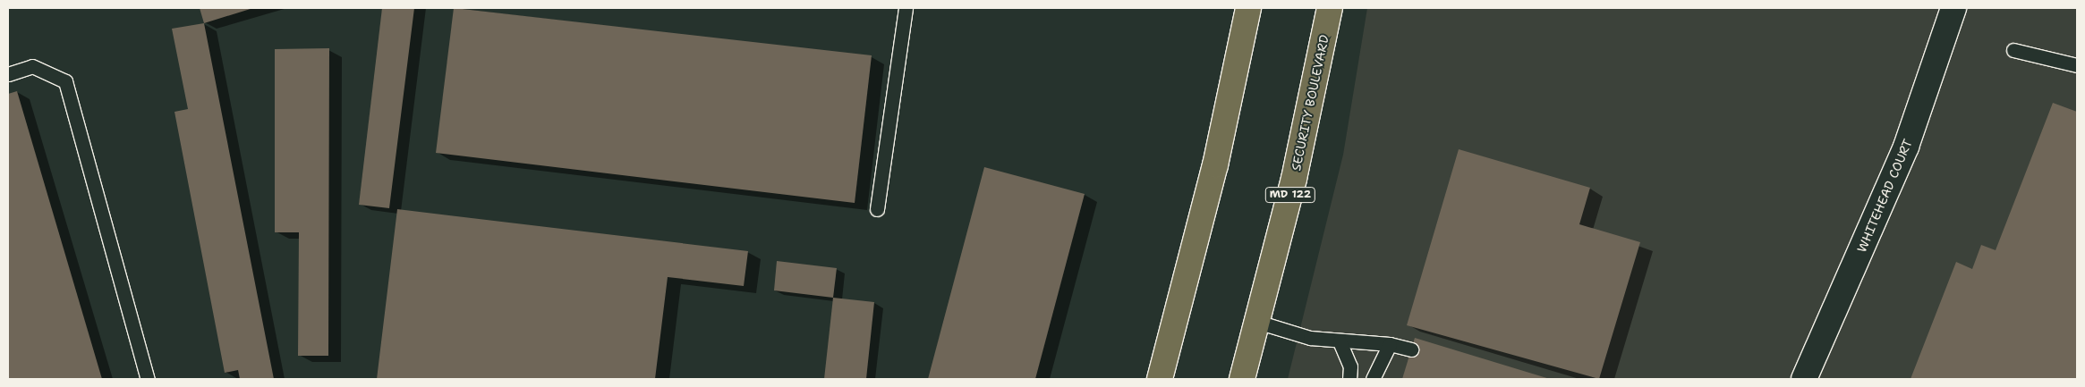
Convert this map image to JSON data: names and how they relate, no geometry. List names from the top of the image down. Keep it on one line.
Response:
{"streets":{"main road":["SECURITY BOULEVARD","MD 122"],"street":["WHITEHEAD COURT"]}}
